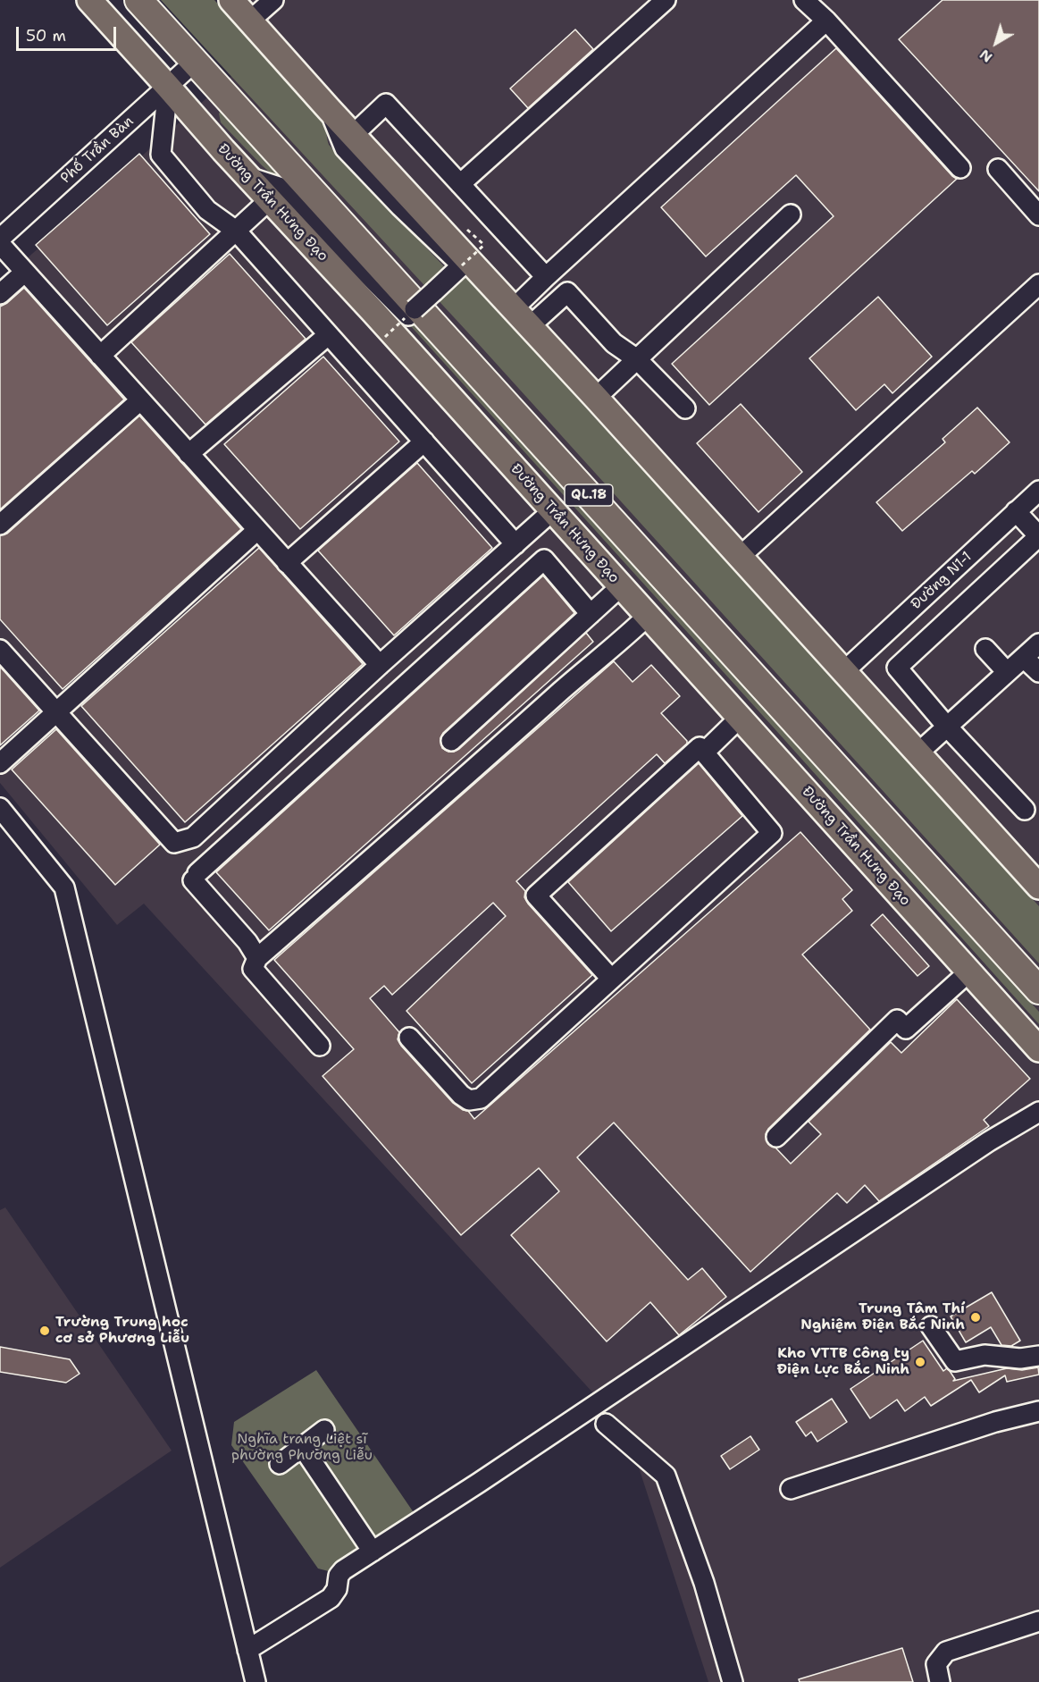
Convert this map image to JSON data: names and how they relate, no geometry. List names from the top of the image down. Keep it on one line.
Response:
{"streets":{"highway":["QL.18"],"main road":["Đường Trần Hưng Đạo"],"street":["Phố Trần Bàn","Đường N1-1"]},"crossings":[["Phố Trần Bàn","Đường Trần Hưng Đạo"],["Phố Trần Bàn","QL.18"]],"parks":["Nghĩa trang Liệt sĩ phường Phương Liễu"],"places":["Trung Tâm Thí Nghiệm Điện Bắc Ninh","Trường Trung học cơ sở Phương Liễu","Kho VTTB Công ty Điện Lực Bắc Ninh"],"scale_bar":"50 m","north":"bottom left"}
